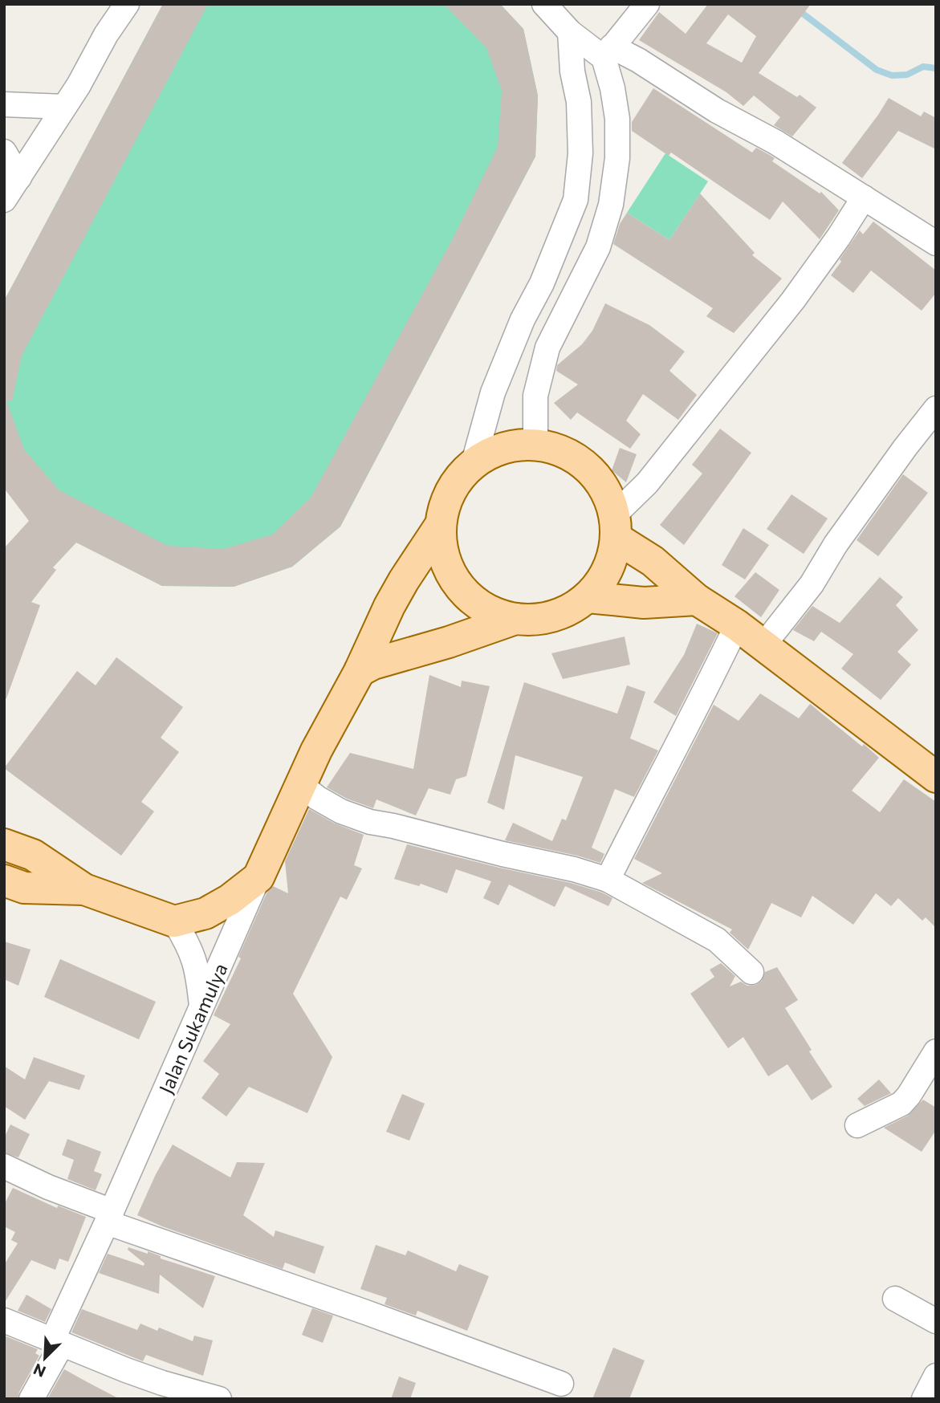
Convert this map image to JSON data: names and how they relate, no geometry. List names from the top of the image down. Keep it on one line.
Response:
{"streets":{"main road":["Jalan Sukamulya"]},"north":"bottom left"}
